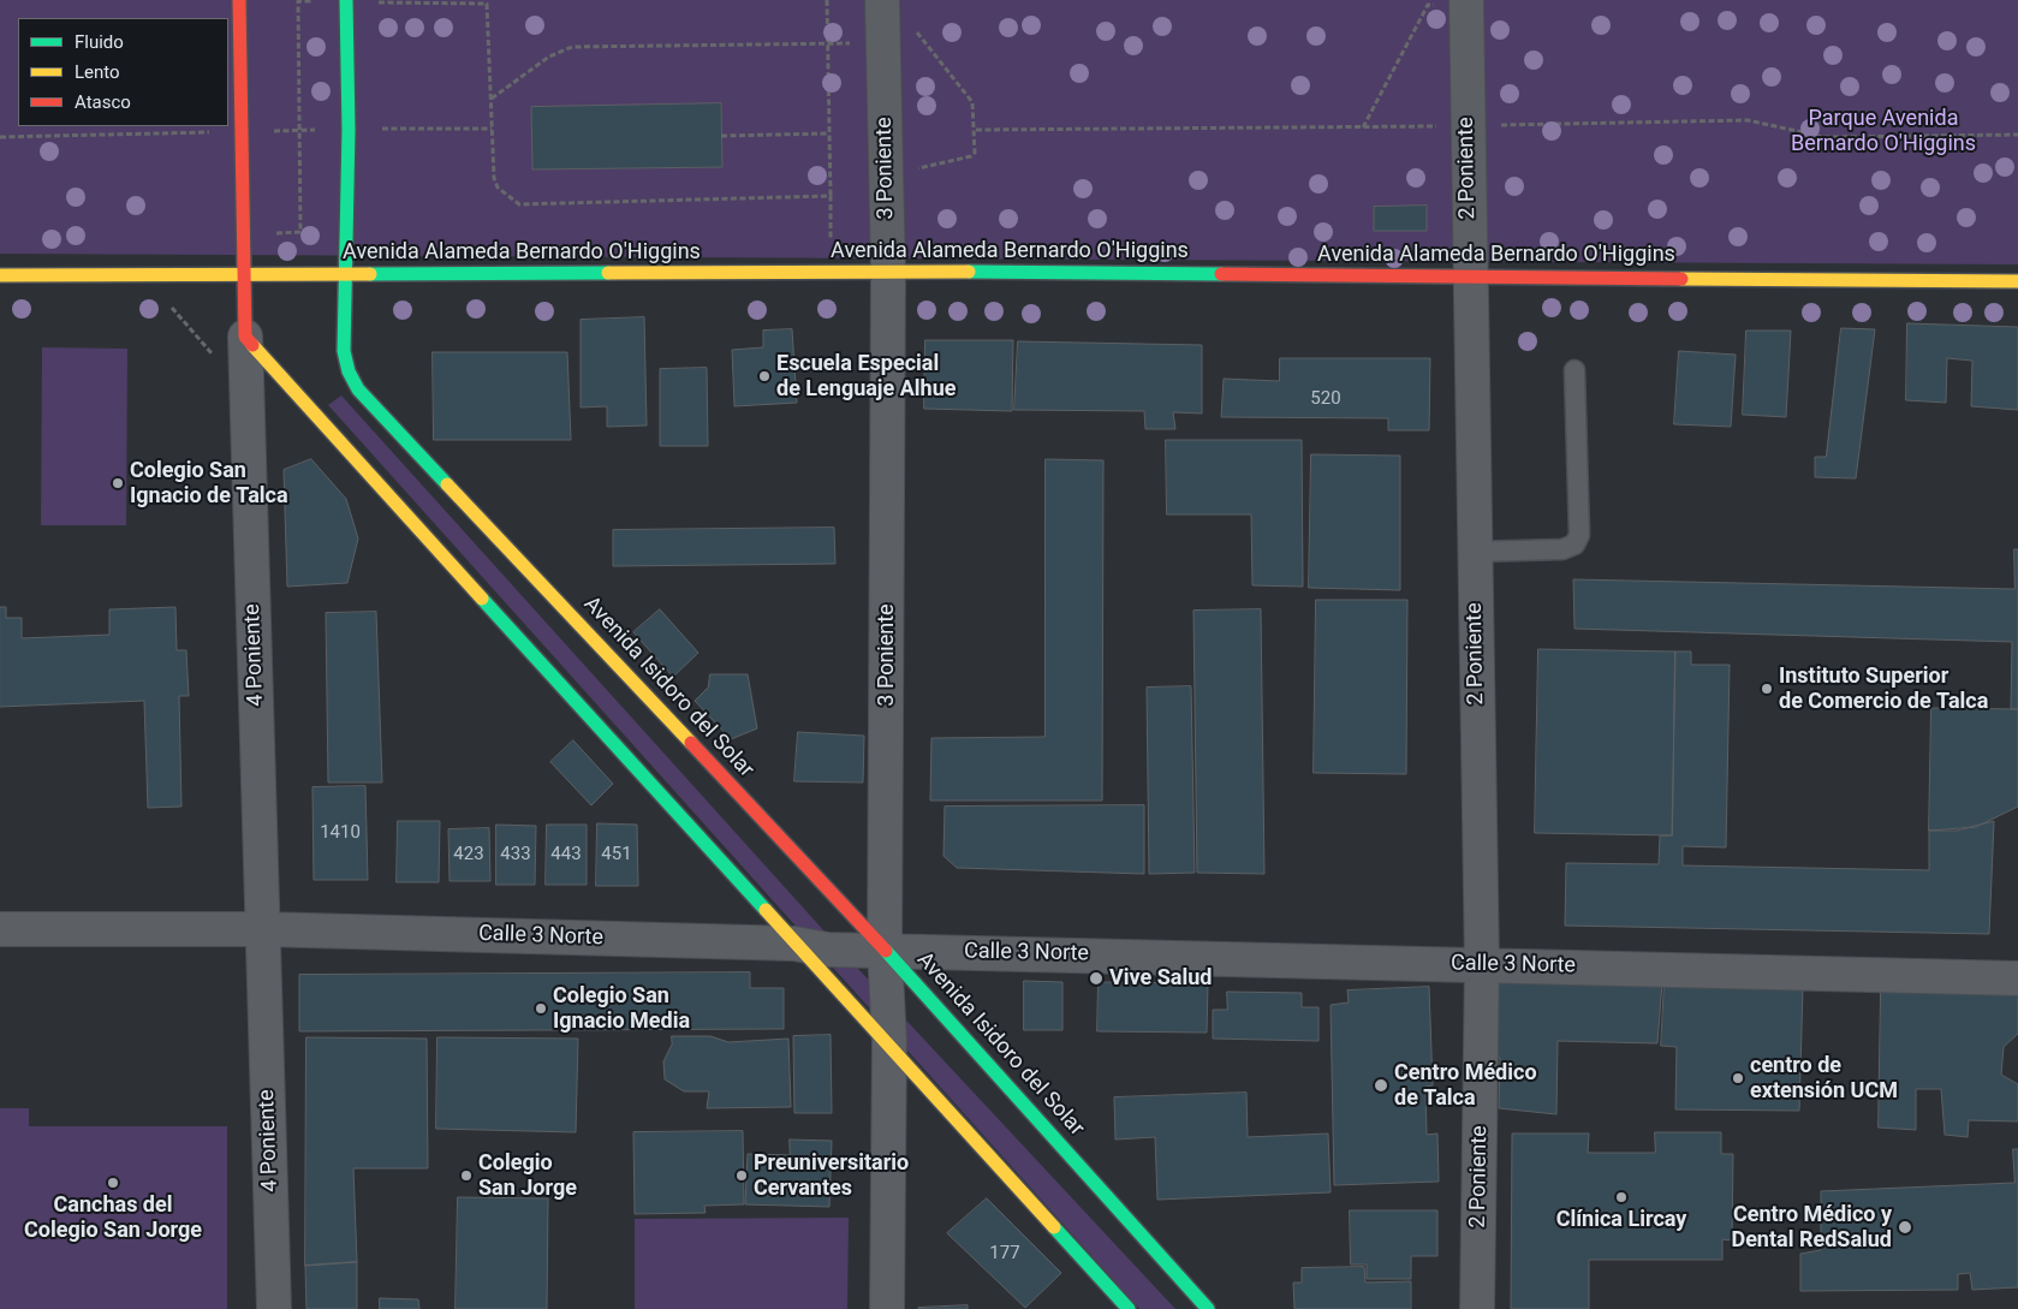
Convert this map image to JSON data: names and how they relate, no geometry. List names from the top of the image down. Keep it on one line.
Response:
{"streets":{"main road":["Avenida Alameda Bernardo O'Higgins","4 Poniente","Avenida Isidoro del Solar"],"street":["3 Poniente","2 Poniente","Calle 3 Norte"]},"crossings":[["3 Poniente","Avenida Alameda Bernardo O'Higgins"],["3 Poniente","Avenida Isidoro del Solar"],["3 Poniente","Calle 3 Norte"],["2 Poniente","Avenida Alameda Bernardo O'Higgins"],["2 Poniente","Calle 3 Norte"],["Avenida Alameda Bernardo O'Higgins","4 Poniente"],["Avenida Alameda Bernardo O'Higgins","Avenida Isidoro del Solar"],["4 Poniente","Calle 3 Norte"],["Avenida Isidoro del Solar","Calle 3 Norte"]],"parks":["Parque Avenida Bernardo O'Higgins"],"places":["Escuela Especial de Lenguaje Alhue","Colegio San Ignacio de Talca","Instituto Superior de Comercio de Talca","Vive Salud","Colegio San Ignacio Media","centro de extensión UCM","Centro Médico de Talca","Colegio San Jorge","Preuniversitario Cervantes","Canchas del Colegio San Jorge","Clínica Lircay","Centro Médico y Dental RedSalud"],"house_numbers":["520","1410","423","433","443","451","177"],"legend":["Fluido","Lento","Atasco"]}
